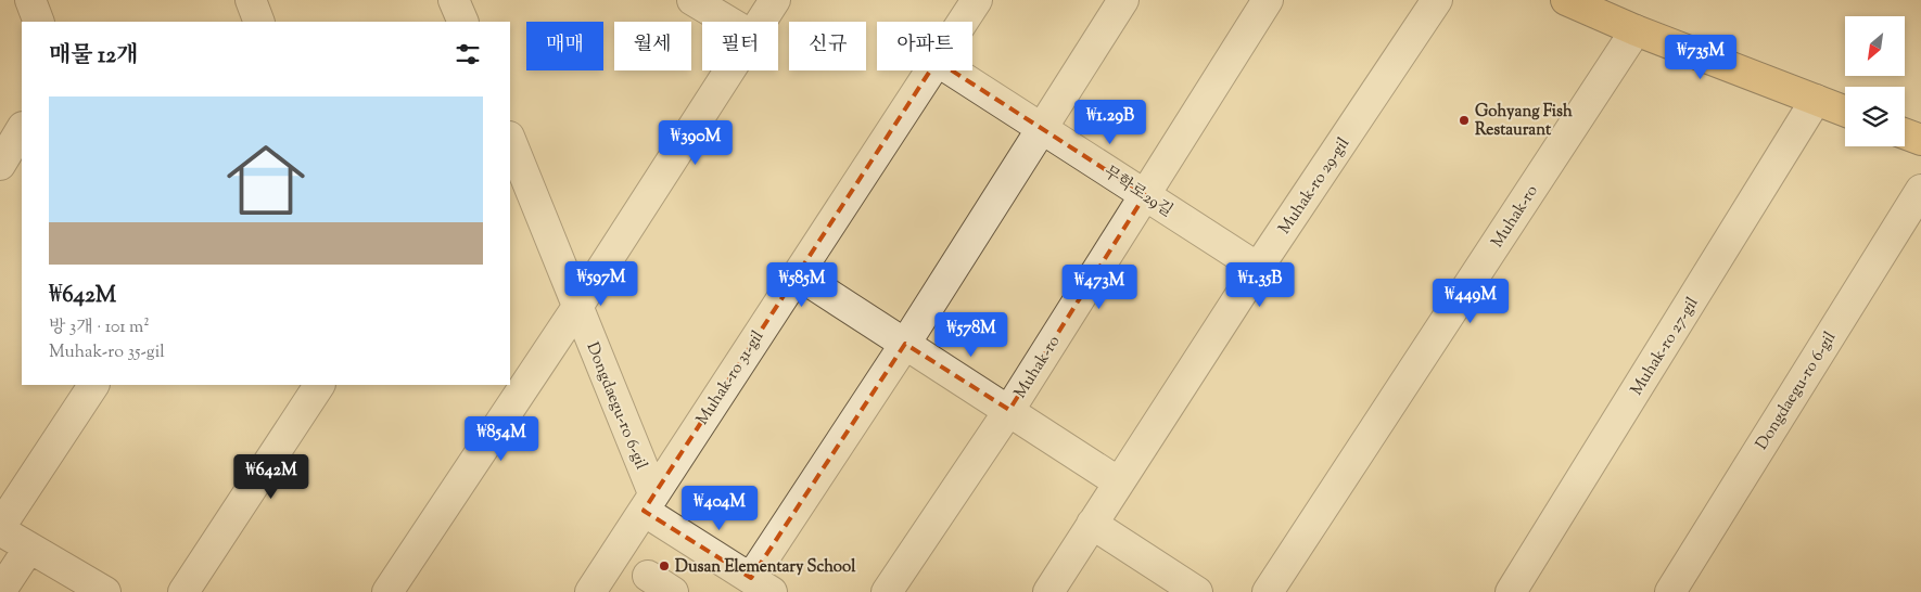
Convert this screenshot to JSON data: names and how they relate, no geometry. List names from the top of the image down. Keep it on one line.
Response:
{"streets":{"street":["Muhak-ro 29-gil","무학로29길","Muhak-ro","Muhak-ro 27-gil","Muhak-ro 31-gil","Dongdaegu-ro 6-gil"]},"crossings":[["Muhak-ro 29-gil","무학로29길"],["무학로29길","Muhak-ro"],["Muhak-ro 31-gil","Dongdaegu-ro 6-gil"]],"places":["Gohyang Fish Restaurant","Dusan Elementary School"],"north":"bottom left","page":{"chip":["매매","월세","필터","신규","아파트"],"heading":"매물 12개","price":["₩735M","₩1.29B","₩390M","₩597M","₩585M","₩1.35B","₩473M","₩449M","₩578M","₩854M","₩642M","₩404M"],"list":[{"name":"₩642M","note":"방 3개 · 101 m² · Muhak-ro 35-gil"}]}}
